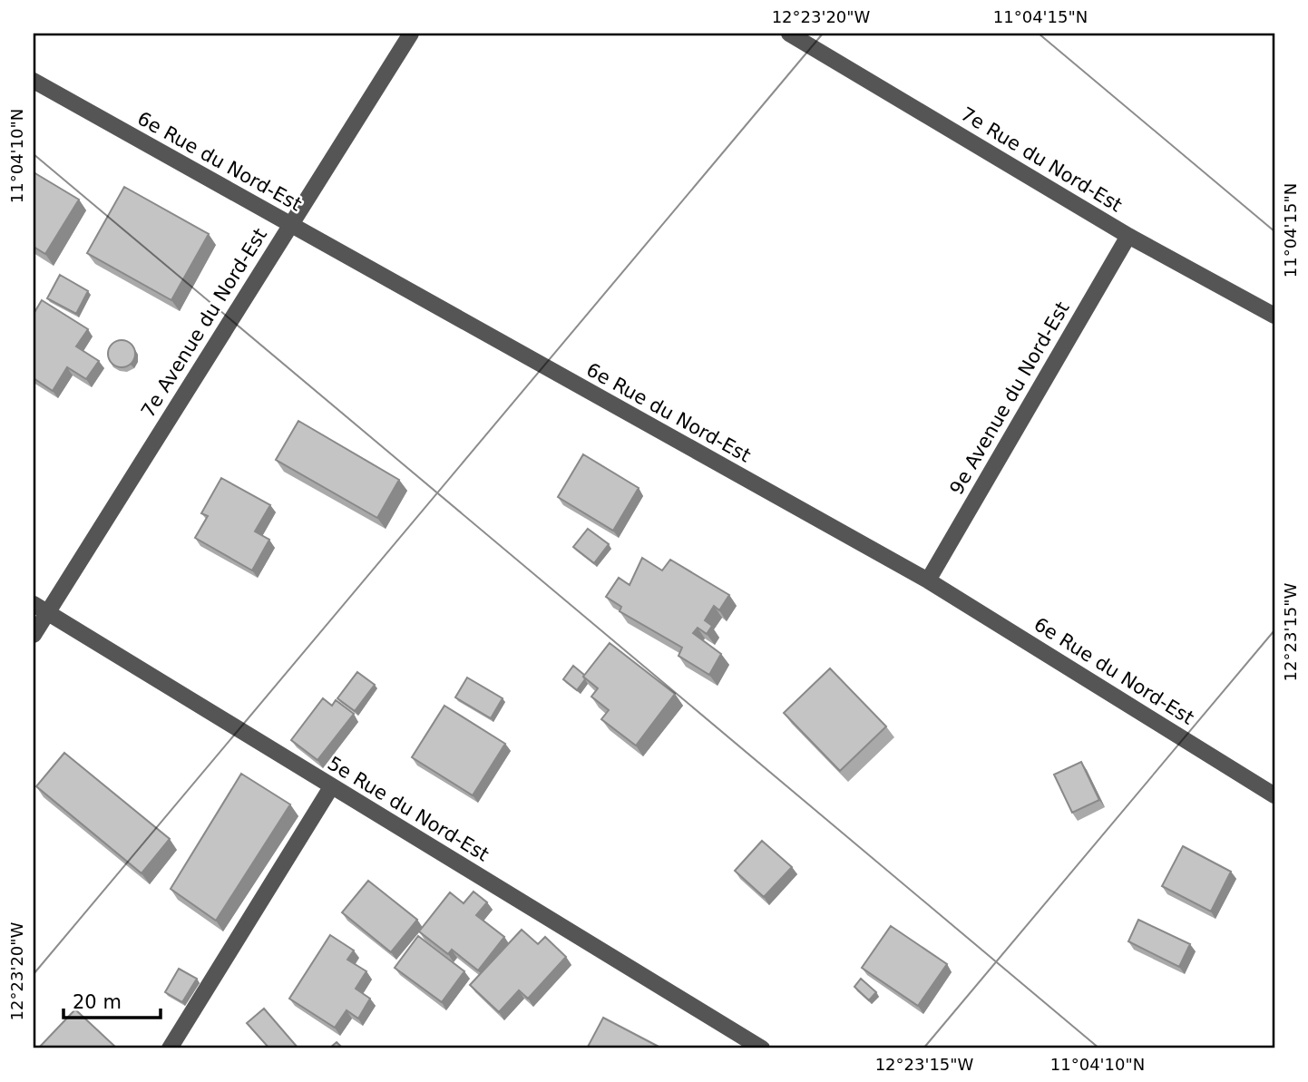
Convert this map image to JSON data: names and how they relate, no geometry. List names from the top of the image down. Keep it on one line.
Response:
{"streets":{"street":["7e Rue du Nord-Est","6e Rue du Nord-Est","7e Avenue du Nord-Est","9e Avenue du Nord-Est","5e Rue du Nord-Est"]},"crossings":[["7e Rue du Nord-Est","9e Avenue du Nord-Est"],["6e Rue du Nord-Est","7e Avenue du Nord-Est"],["6e Rue du Nord-Est","9e Avenue du Nord-Est"],["7e Avenue du Nord-Est","5e Rue du Nord-Est"]],"scale_bar":"20 m","coordinates":["12°23'20\"W","11°04'15\"N","11°04'10\"N","12°23'15\"W"]}
